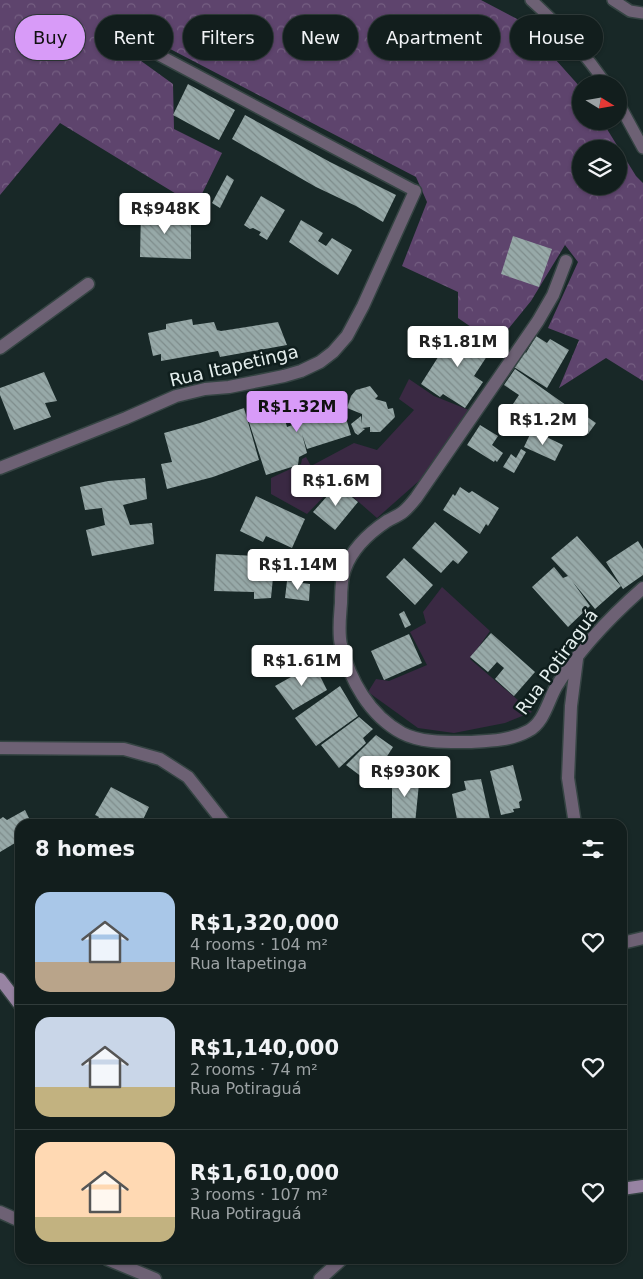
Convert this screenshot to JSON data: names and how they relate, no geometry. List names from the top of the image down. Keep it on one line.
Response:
{"streets":{"street":["Rua Itapetinga","Rua Potiraguá"]},"north":"right","page":{"chip":["Buy","Rent","Filters","New","Apartment","House"],"price":["R$948K","R$1.81M","R$1.32M","R$1.2M","R$1.6M","R$1.14M","R$1.61M","R$930K"],"heading":"8 homes","list":[{"name":"R$1,320,000","note":"4 rooms · 104 m² · Rua Itapetinga"},{"name":"R$1,140,000","note":"2 rooms · 74 m² · Rua Potiraguá"},{"name":"R$1,610,000","note":"3 rooms · 107 m² · Rua Potiraguá"}]}}
